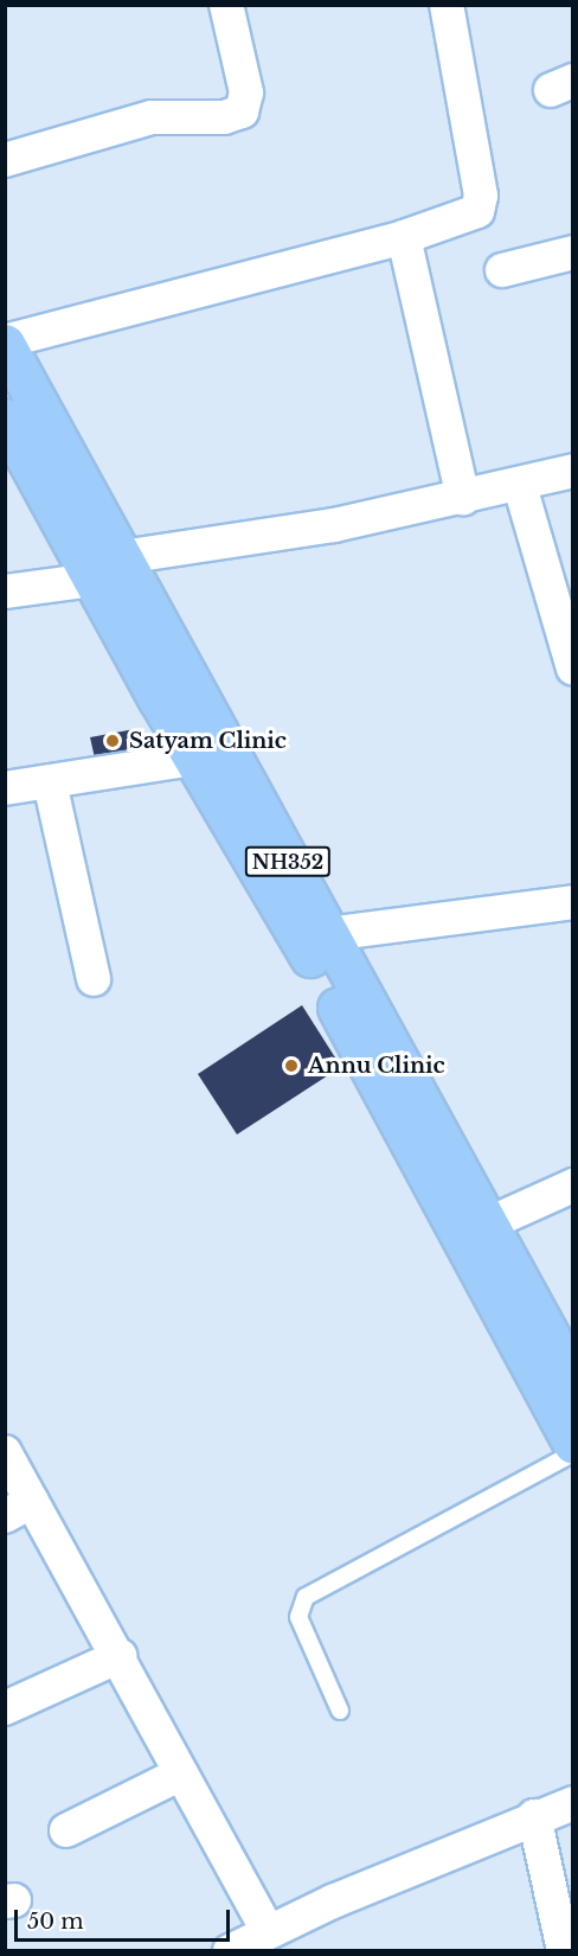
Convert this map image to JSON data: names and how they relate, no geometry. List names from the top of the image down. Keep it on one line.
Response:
{"streets":{"highway":["NH352"]},"places":["Satyam Clinic","Annu Clinic"],"scale_bar":"50 m"}
